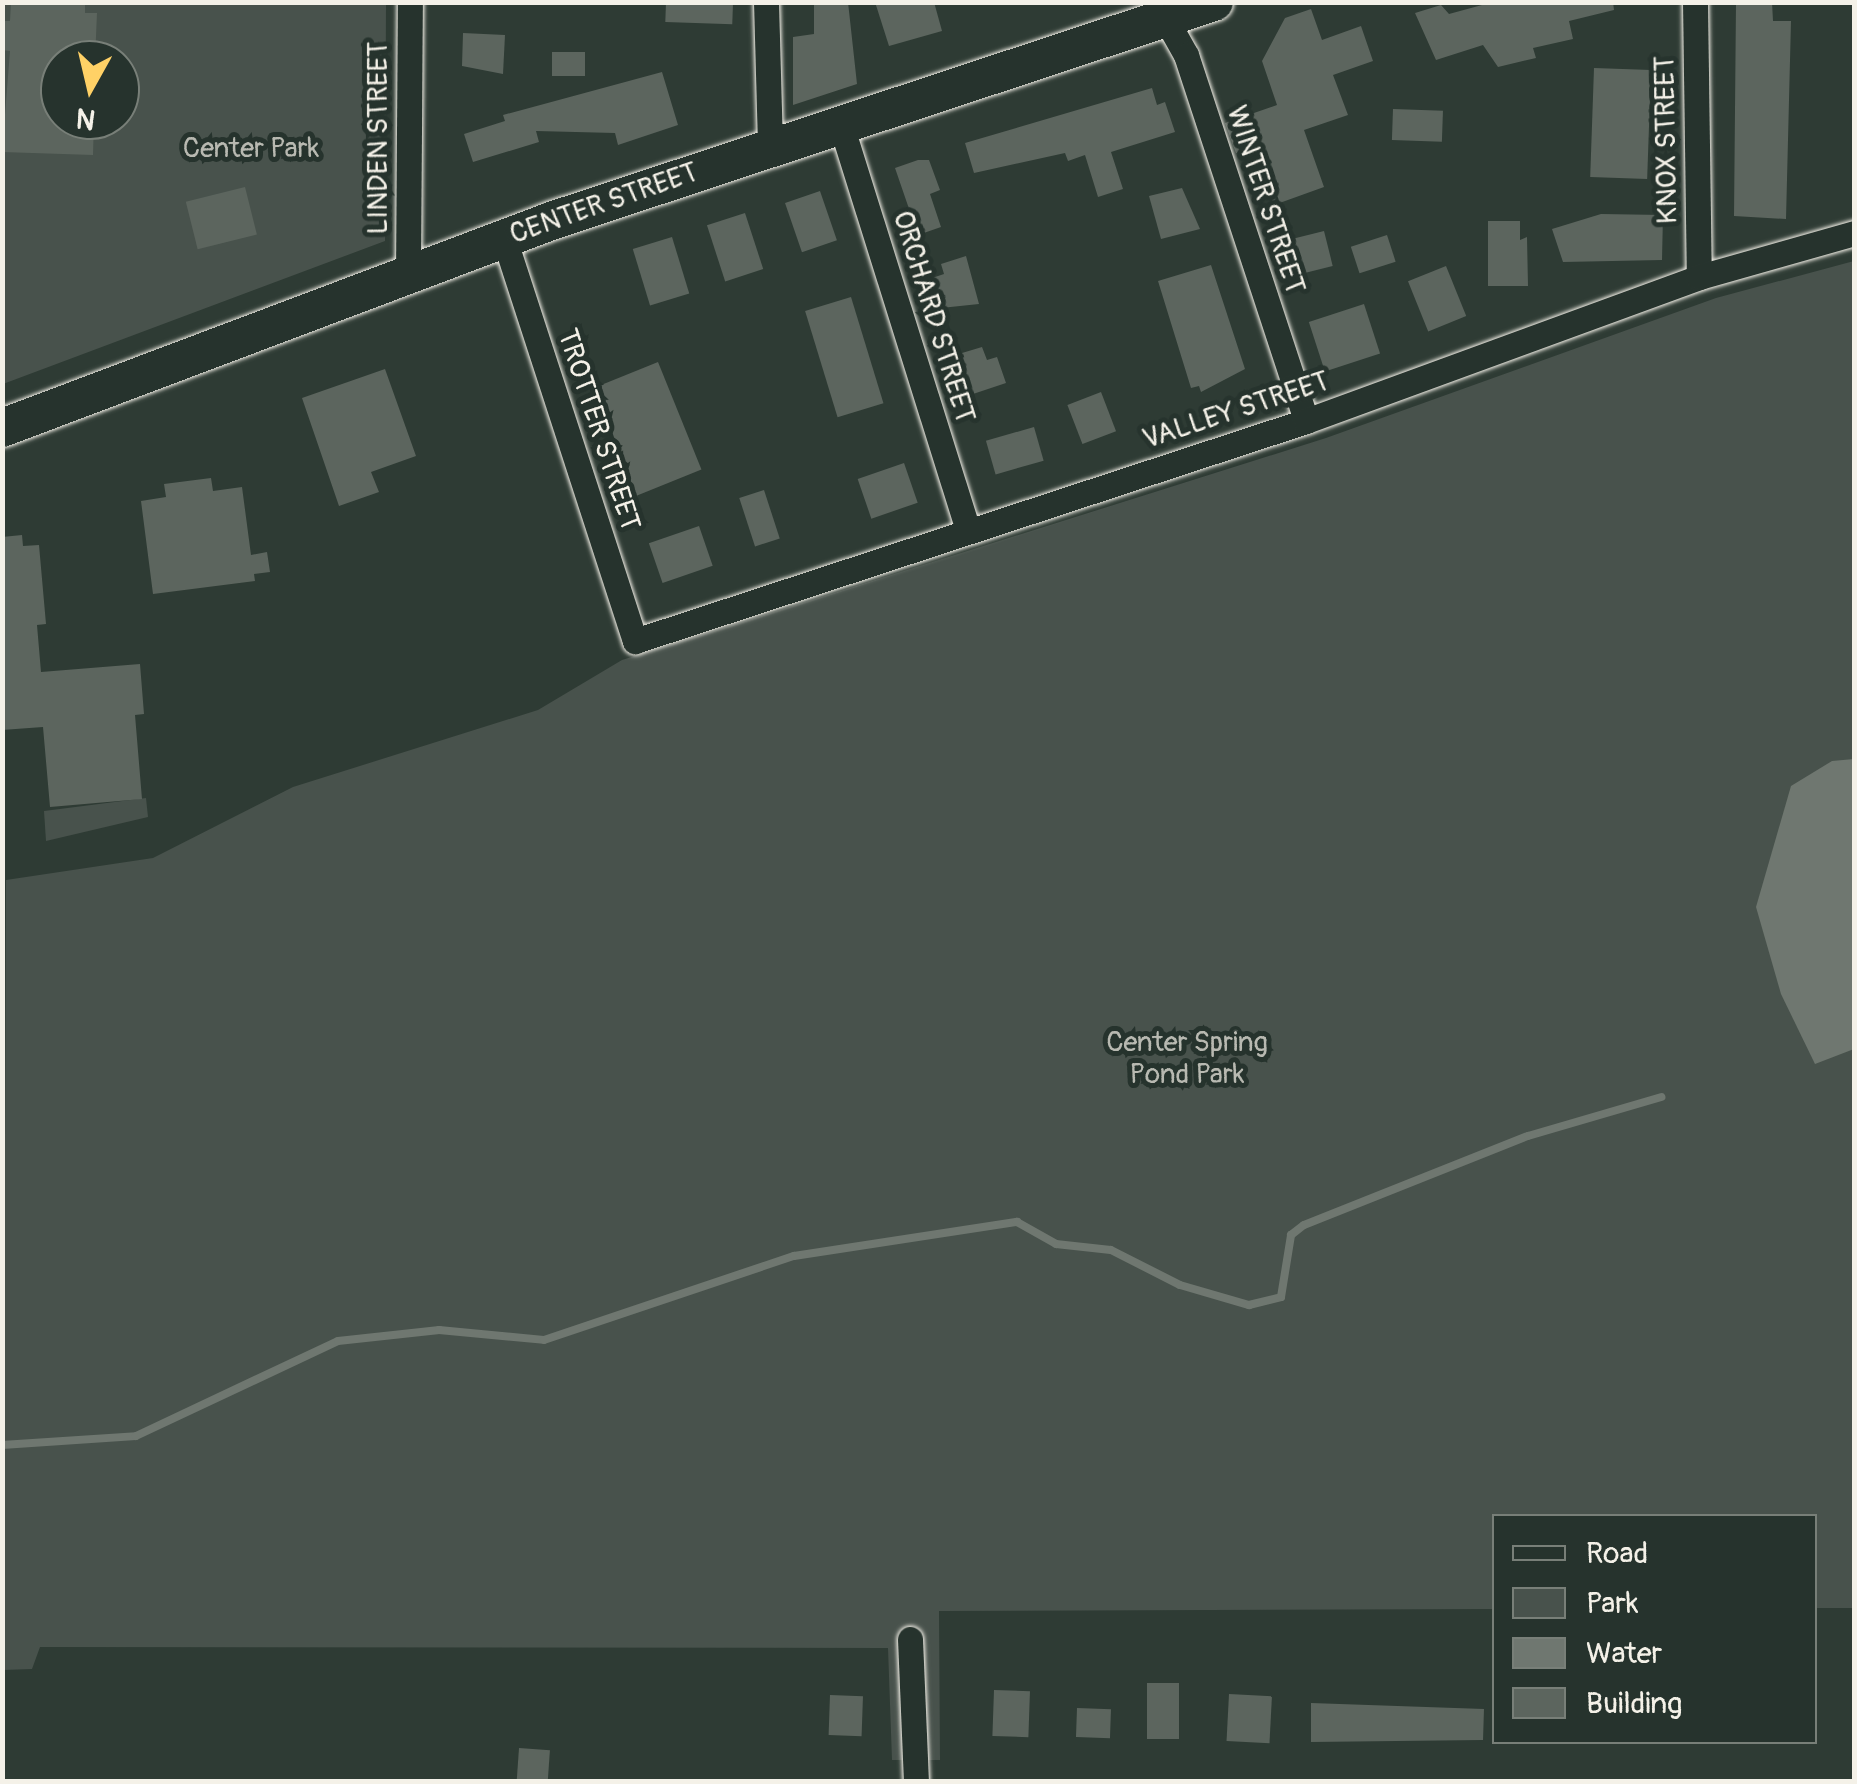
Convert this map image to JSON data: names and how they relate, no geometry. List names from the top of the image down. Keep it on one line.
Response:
{"streets":{"main road":["CENTER STREET"],"street":["LINDEN STREET","KNOX STREET","WINTER STREET","ORCHARD STREET","VALLEY STREET","TROTTER STREET"]},"crossings":[["LINDEN STREET","CENTER STREET"],["KNOX STREET","VALLEY STREET"],["WINTER STREET","CENTER STREET"],["WINTER STREET","VALLEY STREET"],["CENTER STREET","ORCHARD STREET"],["CENTER STREET","TROTTER STREET"],["ORCHARD STREET","VALLEY STREET"],["VALLEY STREET","TROTTER STREET"]],"parks":["Center Park","Center Spring Pond Park"],"legend":["Road","Park","Water","Building"],"north":"bottom"}
